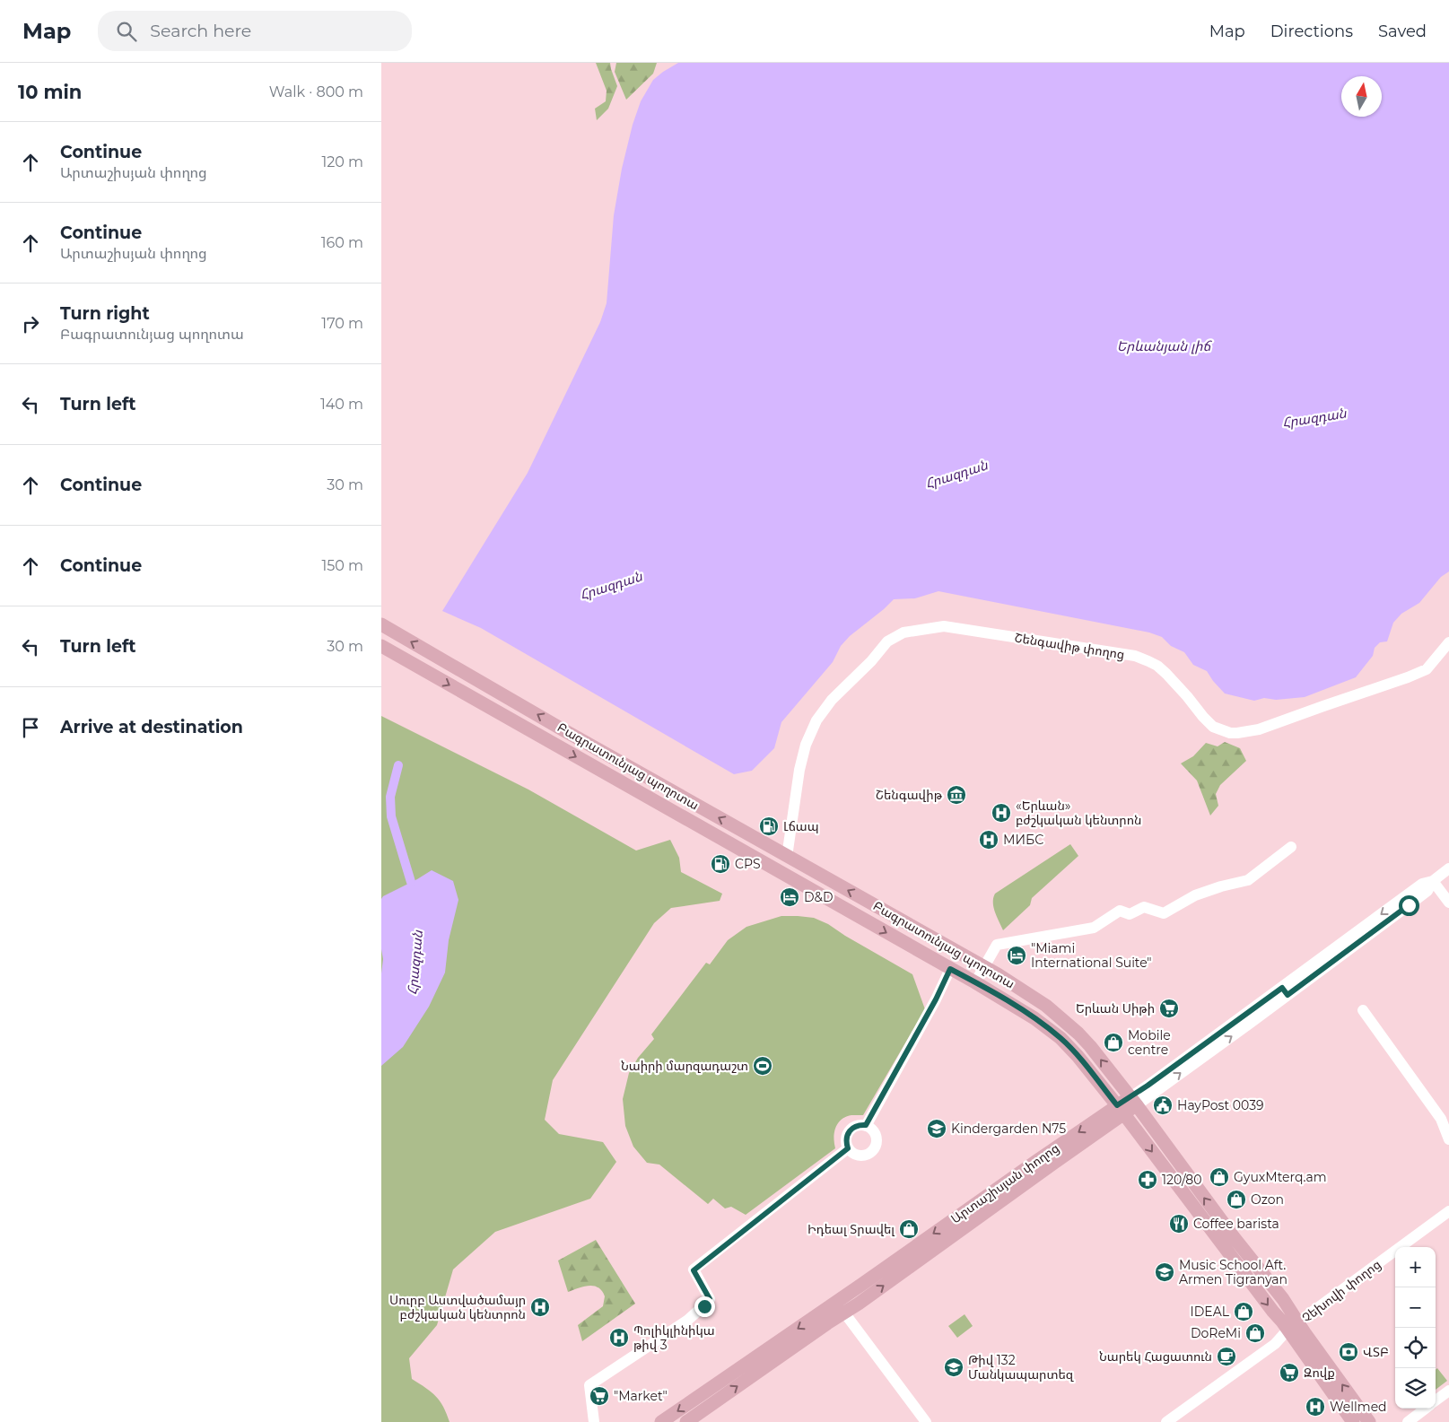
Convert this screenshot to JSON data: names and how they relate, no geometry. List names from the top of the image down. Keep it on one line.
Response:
{"streets":{"main road":["Բագրատունյաց պողոտա","Արտաշիսյան փողոց"],"street":["Շենգավիթ փողոց","Չեխովի փողոց"]},"crossings":[["Շենգավիթ փողոց","Բագրատունյաց պողոտա"],["Բագրատունյաց պողոտա","Արտաշիսյան փողոց"],["Բագրատունյաց պողոտա","Չեխովի փողոց"]],"water":["Երևանյան լիճ","Հրազդան"],"places":{"museum":["Շենգավիթ"],"hospital":["«Երևան» բժշկական կենտրոն","МИБС","Սուրբ Աստվածամայր բժշկական կենտրոն","Պոլիկլինիկա թիվ 3","Wellmed"],"fuel station":["Լճապ","CPS"],"hotel":["D&D","\"Miami International Suite\""],"supermarket":["Երևան Սիթի","Զովք","\"Market\""],"shop":["Mobile centre","GyuxMterq.am","Ozon","Իդեալ Տրավել","IDEAL","DoReMi"],"sports":["Նաիրի մարզադաշտ"],"public building":["HayPost 0039"],"school or university":["Kindergarden N75","Music School Aft. Armen Tigranyan","Թիվ 132 Մանկապարտեզ"],"pharmacy":["120/80"],"restaurant":["Coffee barista"],"bank":["ՎՏԲ"],"cafe":["Նարեկ Հացատուն"]},"north":"top","page":{"header":"Map","search":"Search here","nav":["Map","Directions","Saved"],"heading":["10 min","Walk · 800 m"],"list":[["Continue","Արտաշիսյան փողոց","120 m"],["Continue","Արտաշիսյան փողոց","160 m"],["Turn right","Բագրատունյաց պողոտա","170 m"],["Turn left","140 m"],["Continue","30 m"],["Continue","150 m"],["Turn left","30 m"],"Arrive at destination"],"map_buttons":["+","−"]}}
